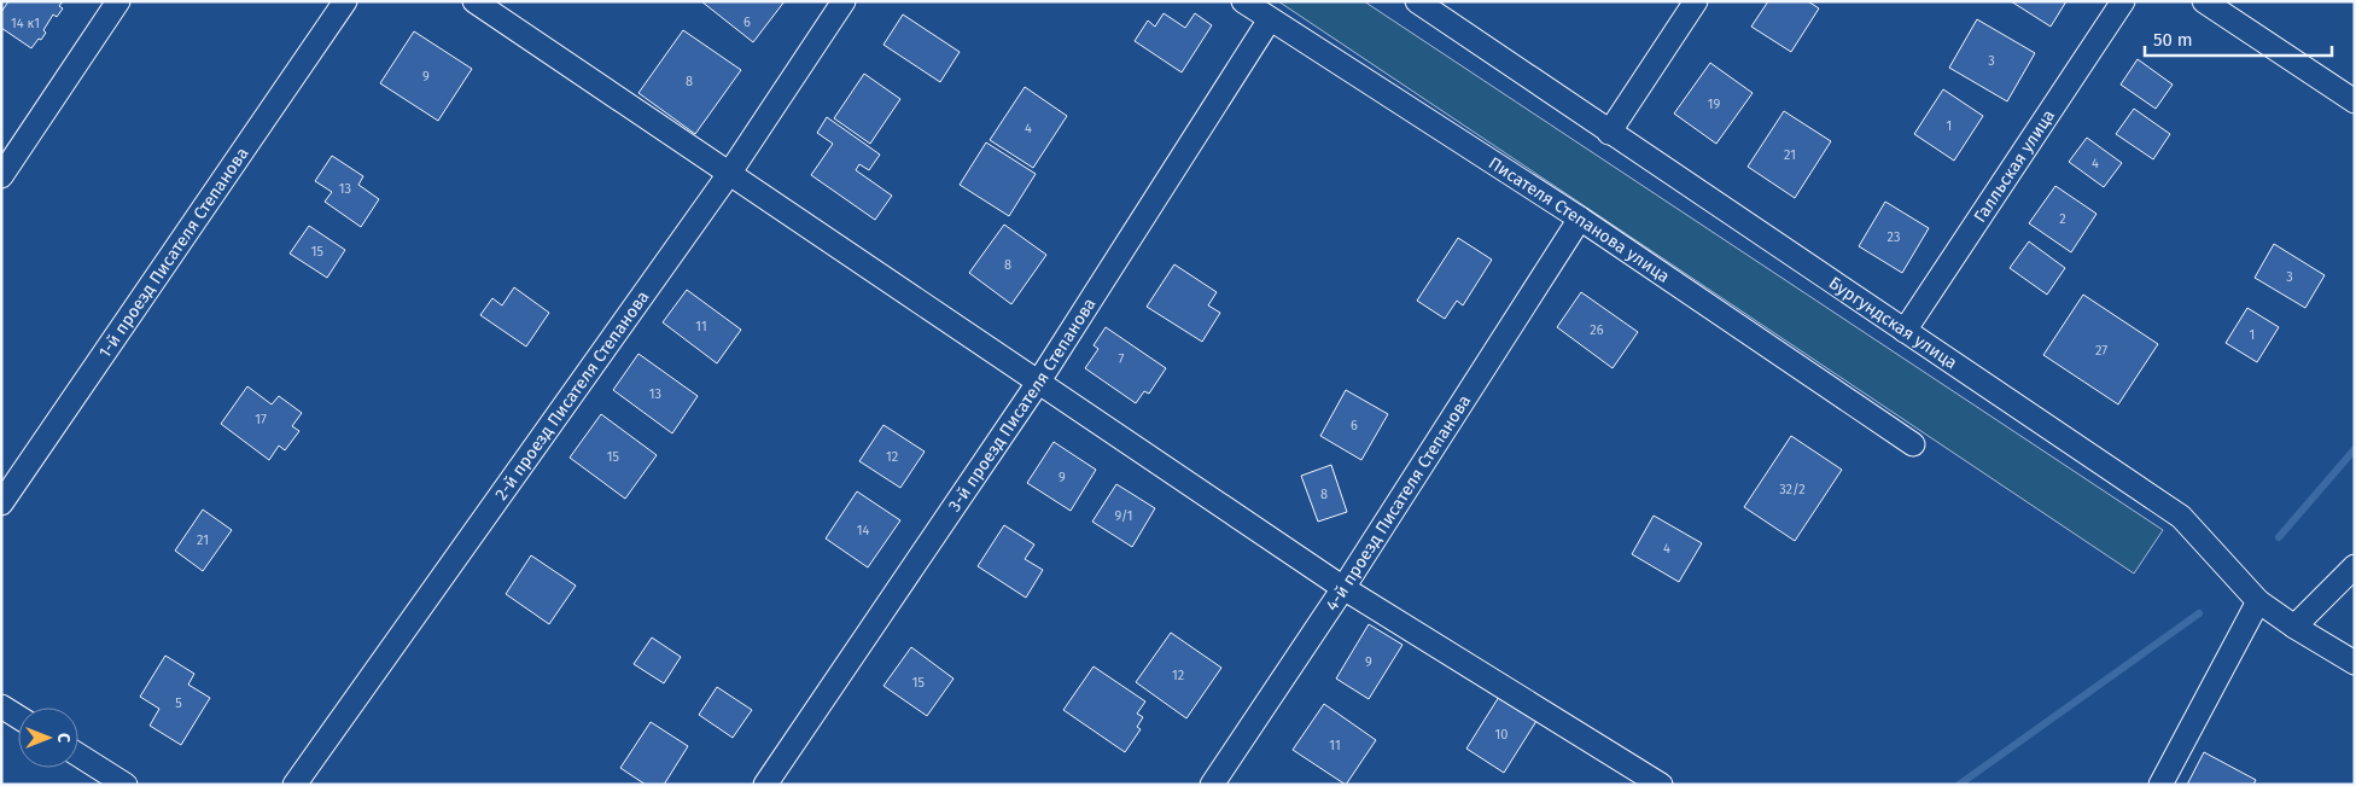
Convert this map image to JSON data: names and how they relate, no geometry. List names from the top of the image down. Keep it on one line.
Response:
{"streets":{"street":["Галльская улица","Писателя Степанова улица","1-й проезд Писателя Степанова","Бургундская улица","2-й проезд Писателя Степанова","3-й проезд Писателя Степанова","4-й проезд Писателя Степанова"]},"crossings":[["Галльская улица","Бургундская улица"],["Писателя Степанова улица","3-й проезд Писателя Степанова"],["Писателя Степанова улица","4-й проезд Писателя Степанова"]],"house_numbers":["6","14 к1","3","9","8","19","1","4","21","4","13","2","23","15","8","3","11","26","1","27","7","13","17","6","15","12","9","32/2","8","9/1","14","21","4","9","12","15","5","10","11"],"scale_bar":"50 m","north":"right"}
